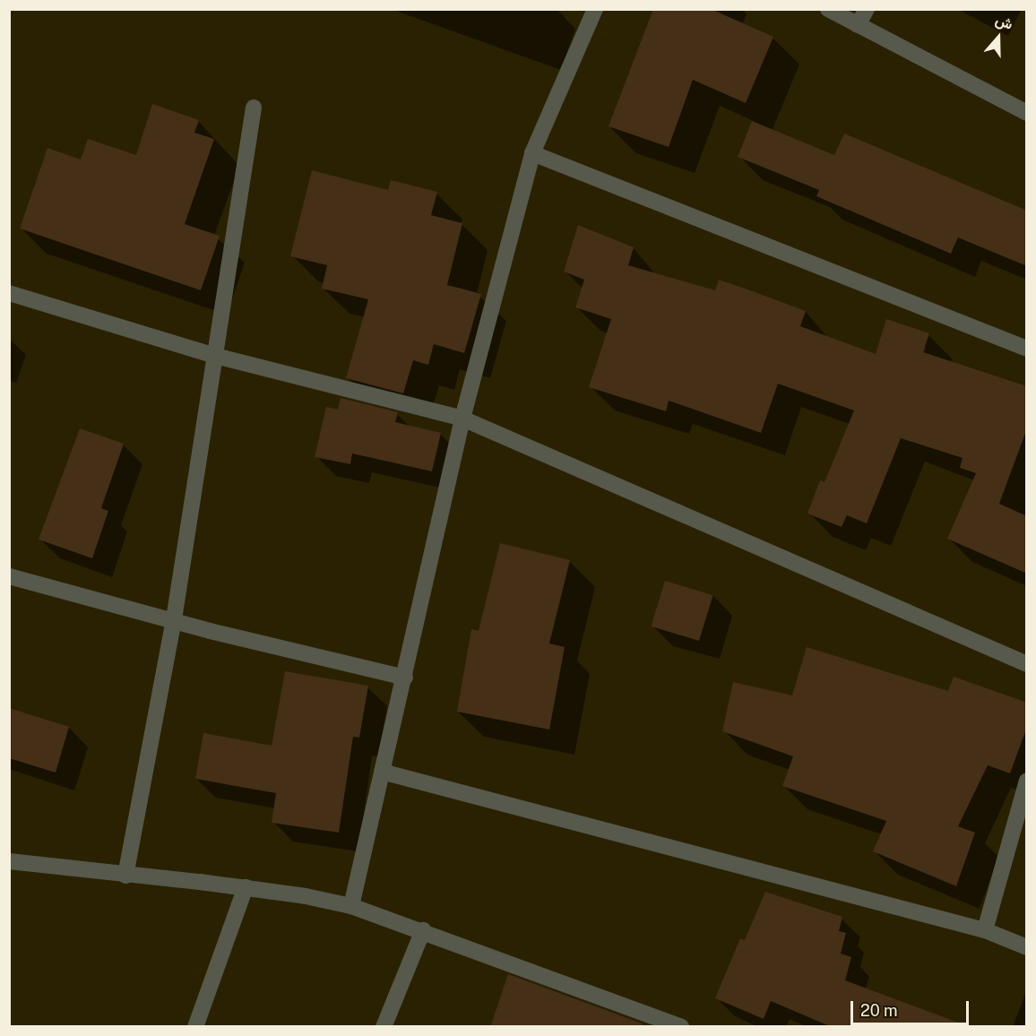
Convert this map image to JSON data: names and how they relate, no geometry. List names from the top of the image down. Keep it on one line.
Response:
{"scale_bar":"20 m","north":"top"}
